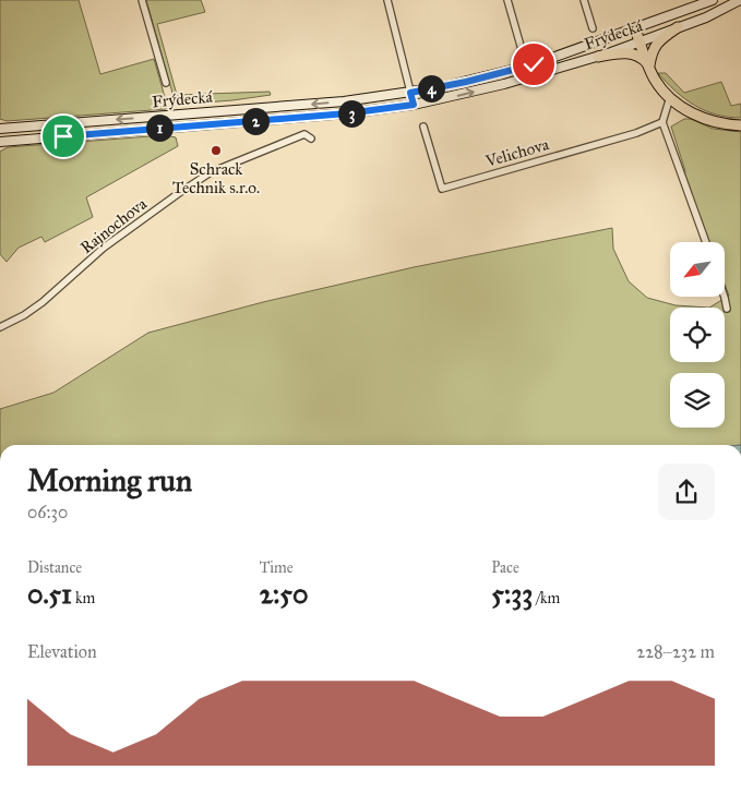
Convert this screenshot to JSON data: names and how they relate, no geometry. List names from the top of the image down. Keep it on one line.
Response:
{"streets":{"main road":["Frýdecká"],"street":["Velichova","Rajnochova"]},"places":["Schrack Technik s.r.o."],"north":"bottom left","page":{"pins":["4","3","2","1"],"heading":["Morning run","06:30"],"stats":[["Distance","0.51 km"],["Time","2:50"],["Pace","5:33 /km"]],"chart":["Elevation","228–232 m"]}}
